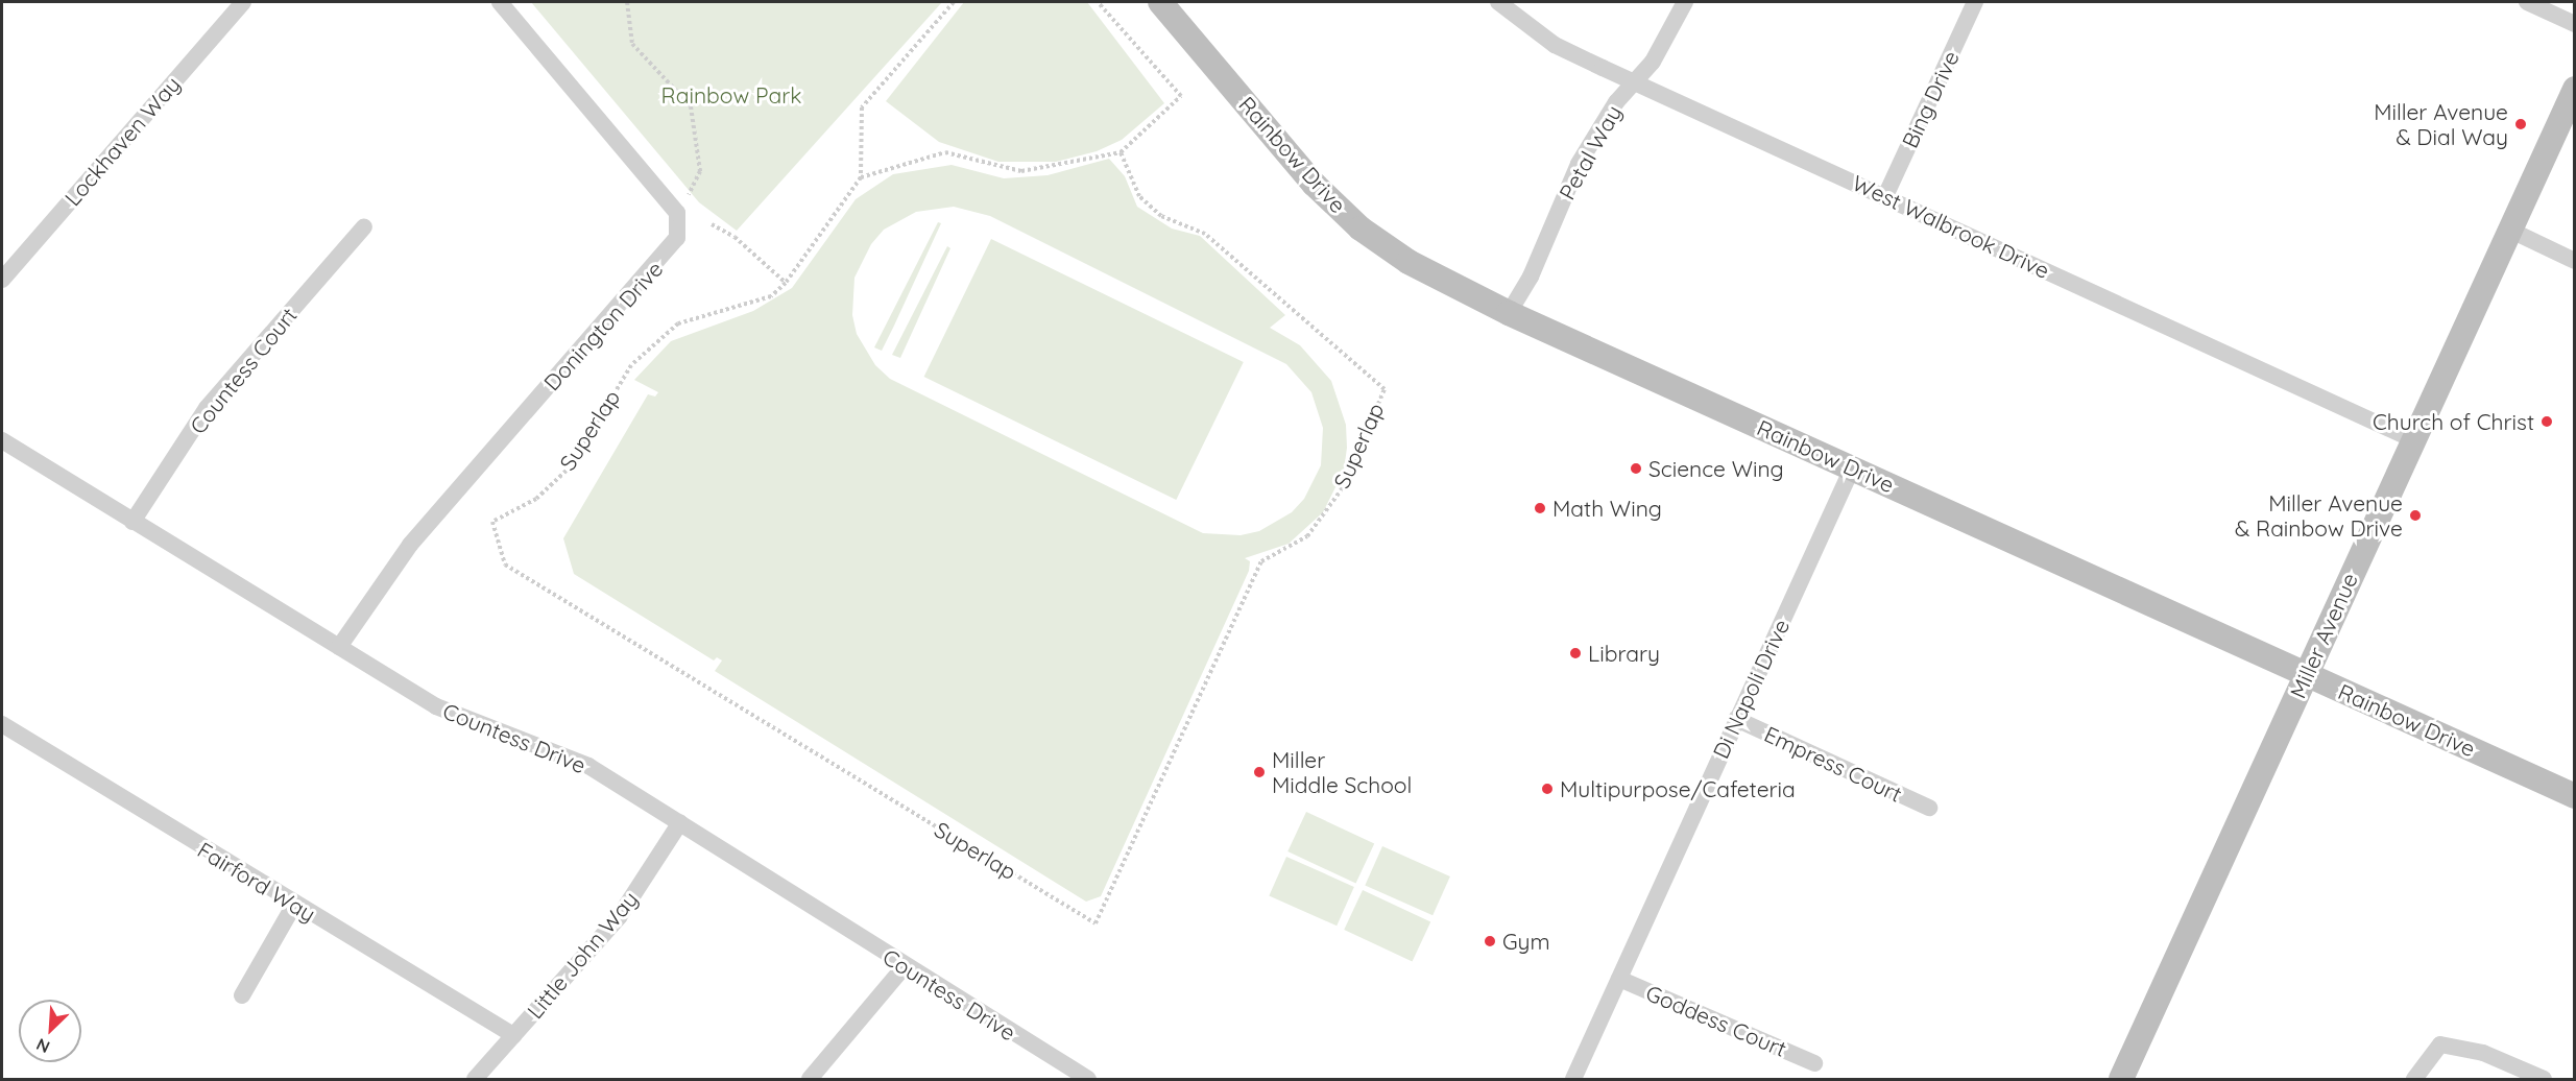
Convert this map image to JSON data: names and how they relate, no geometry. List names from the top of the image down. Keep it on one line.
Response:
{"streets":{"street":["Bing Drive","Lockhaven Way","Petal Way","Rainbow Drive","West Walbrook Drive","Donington Drive","Countess Court","Miller Avenue","Di Napoli Drive","Countess Drive","Empress Court","Fairford Way","Little John Way","Goddess Court"],"path":["Superlap"]},"crossings":[["Bing Drive","West Walbrook Drive"],["Petal Way","Rainbow Drive"],["Petal Way","West Walbrook Drive"],["Rainbow Drive","Miller Avenue"],["Rainbow Drive","Di Napoli Drive"],["West Walbrook Drive","Miller Avenue"],["Donington Drive","Countess Drive"],["Countess Court","Countess Drive"],["Di Napoli Drive","Empress Court"],["Di Napoli Drive","Goddess Court"],["Countess Drive","Little John Way"],["Fairford Way","Little John Way"]],"parks":["Rainbow Park"],"places":["Miller Avenue & Dial Way","Church of Christ","Science Wing","Math Wing","Miller Avenue & Rainbow Drive","Library","Miller Middle School","Multipurpose/Cafeteria","Gym"],"north":"bottom left"}
